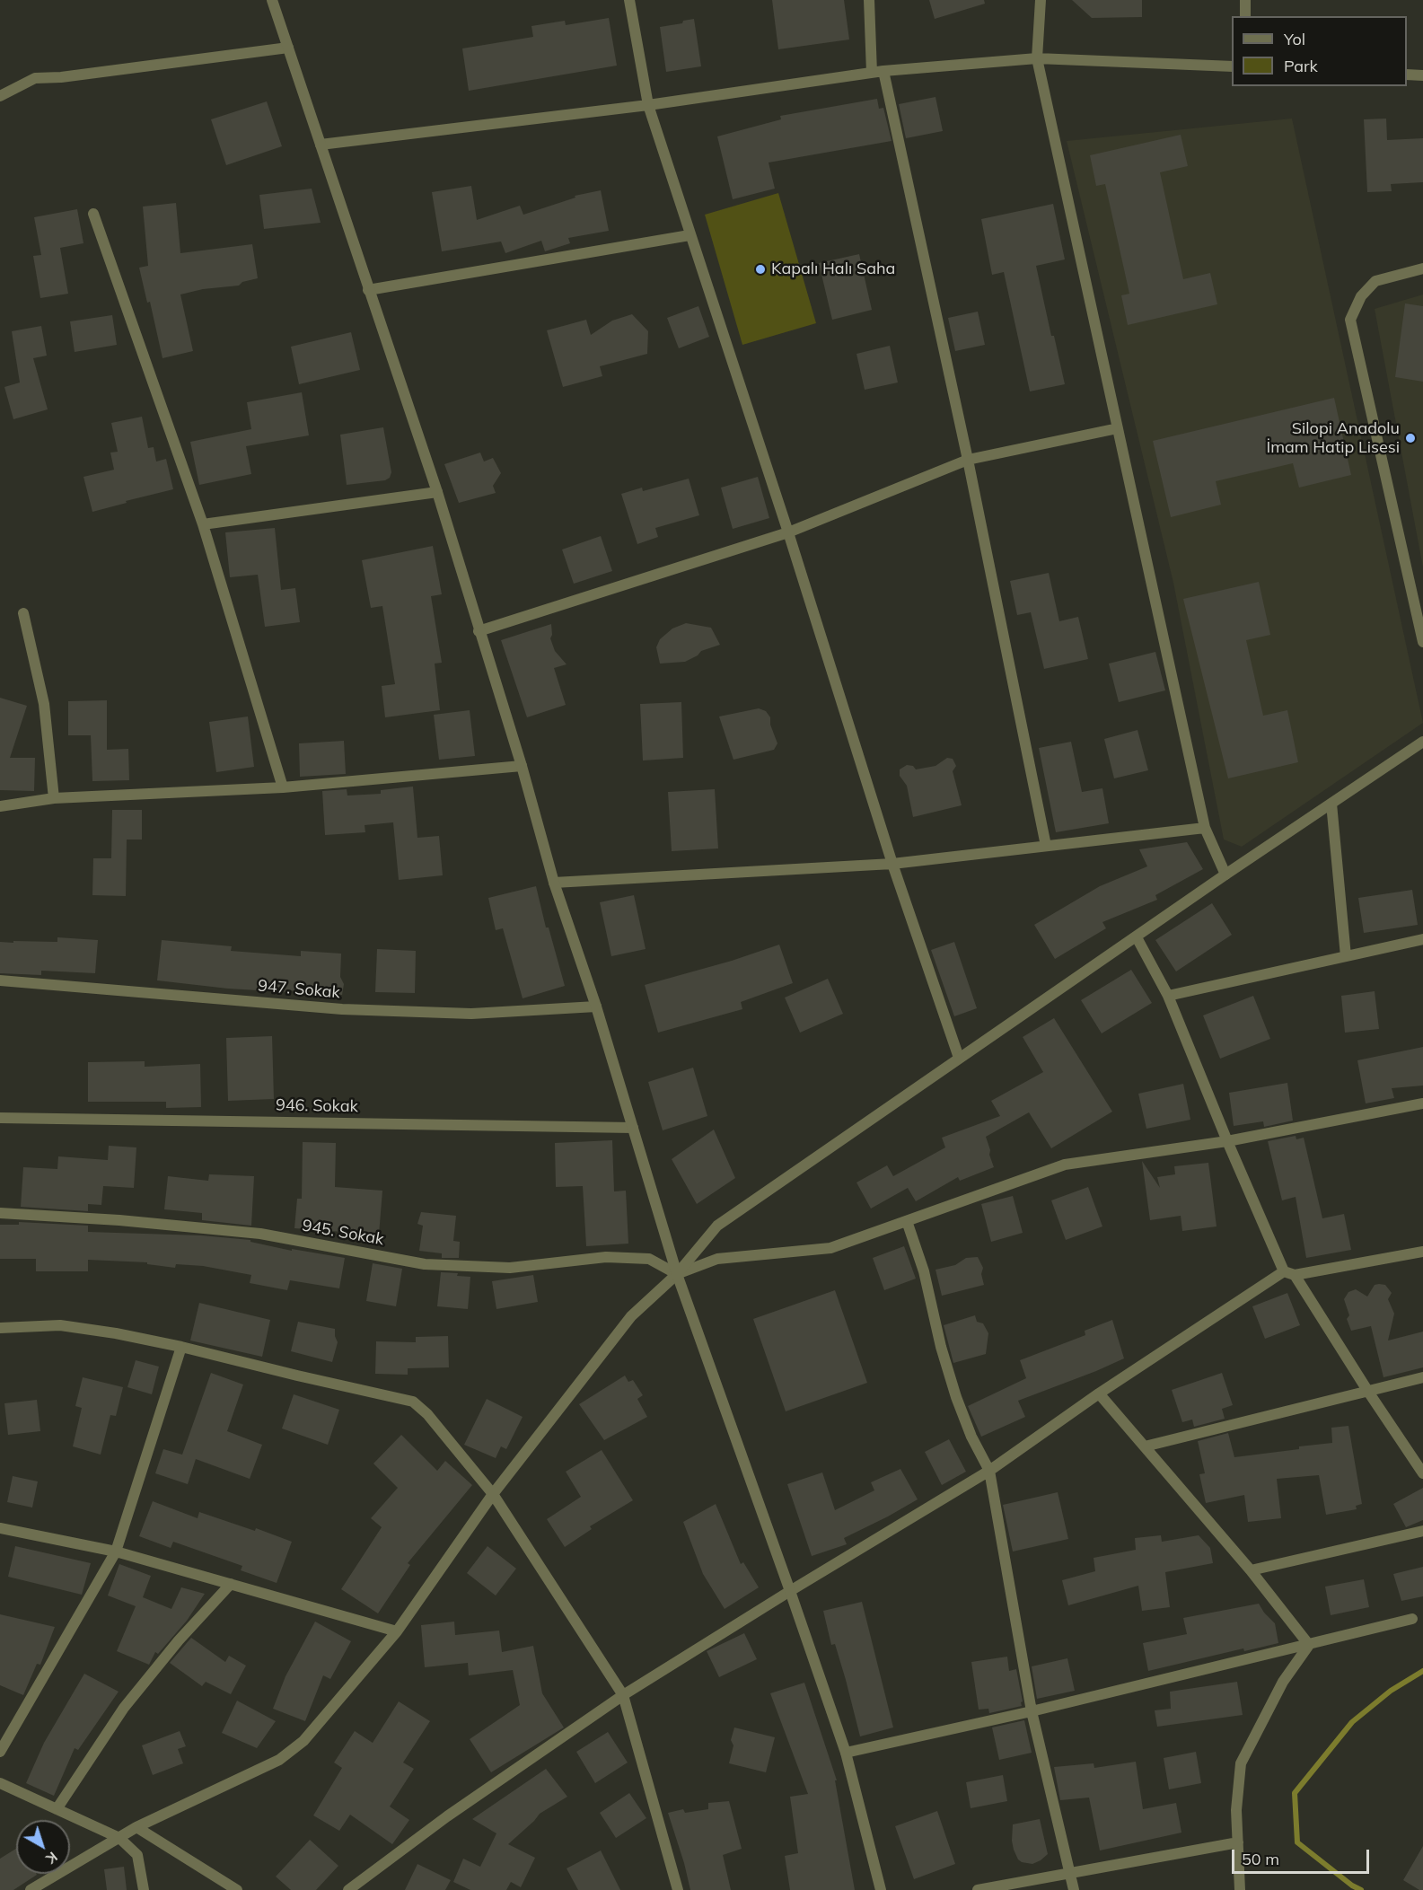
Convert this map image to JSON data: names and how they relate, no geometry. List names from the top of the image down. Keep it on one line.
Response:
{"streets":{"street":["947. Sokak","946. Sokak","945. Sokak"]},"places":["Kapalı Halı Saha","Silopi Anadolu İmam Hatip Lisesi"],"legend":["Yol","Park"],"scale_bar":"50 m","north":"bottom right"}
